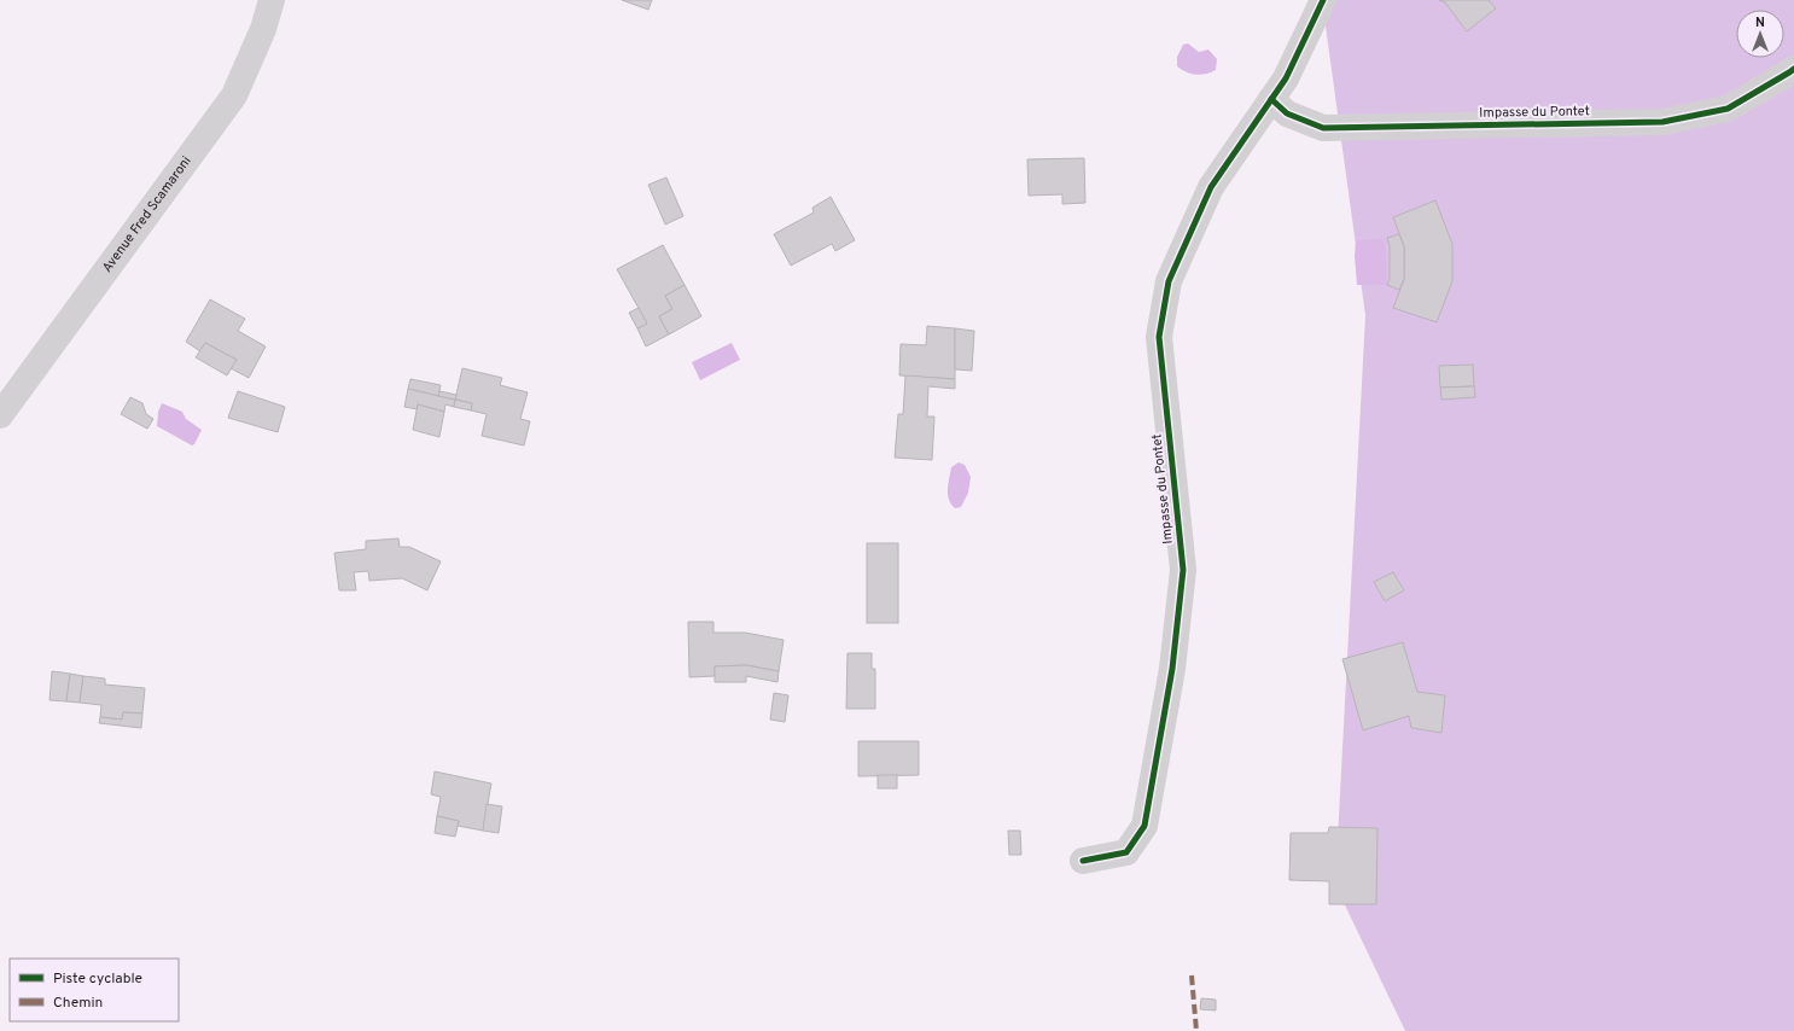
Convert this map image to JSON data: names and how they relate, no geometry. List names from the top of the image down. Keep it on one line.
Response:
{"streets":{"street":["Impasse du Pontet","Avenue Fred Scamaroni"]},"legend":["Piste cyclable","Chemin"],"north":"top"}
